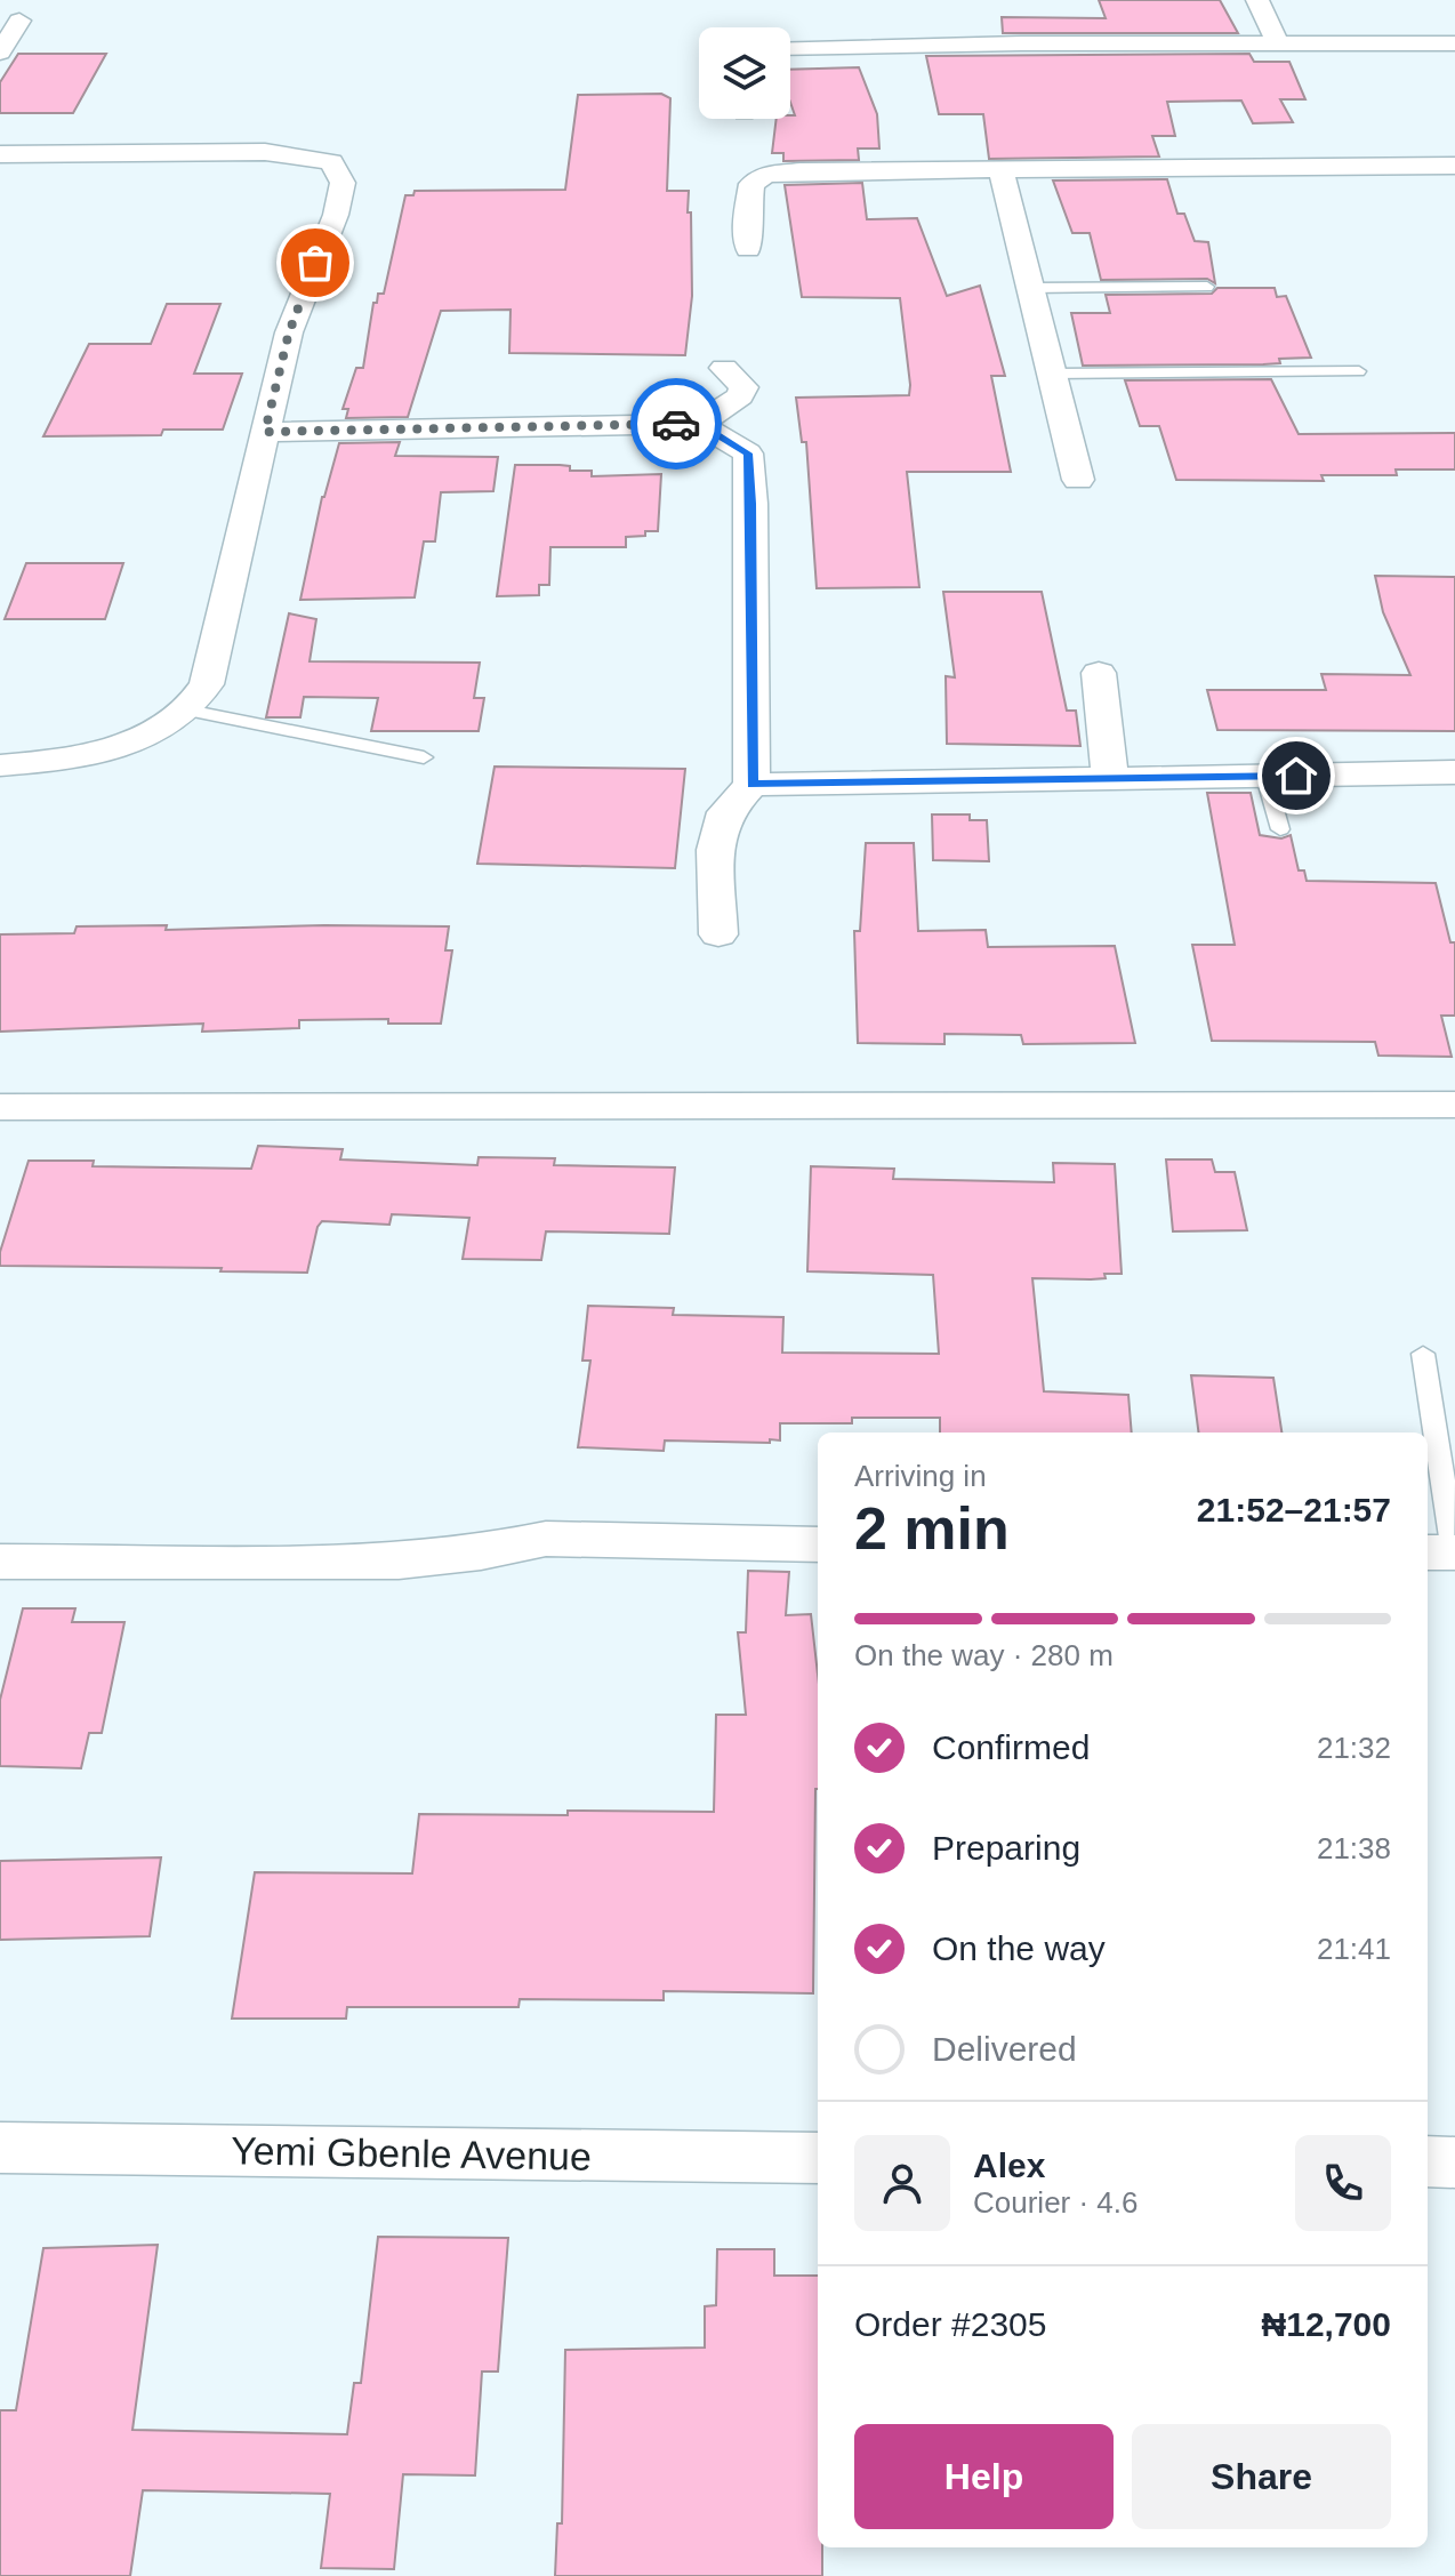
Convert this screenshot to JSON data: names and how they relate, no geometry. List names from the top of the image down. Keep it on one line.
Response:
{"streets":{"street":["Yemi Gbenle Avenue"]},"page":{"heading":["2 min","Arriving in","21:52–21:57"],"panel":["Alex","Courier · 4.6","Order #2305","₦12,700"],"bar":"On the way · 280 m","list":[["Confirmed","21:32"],["Preparing","21:38"],["On the way","21:41"],"Delivered"],"buttons":["Help","Share"]}}
